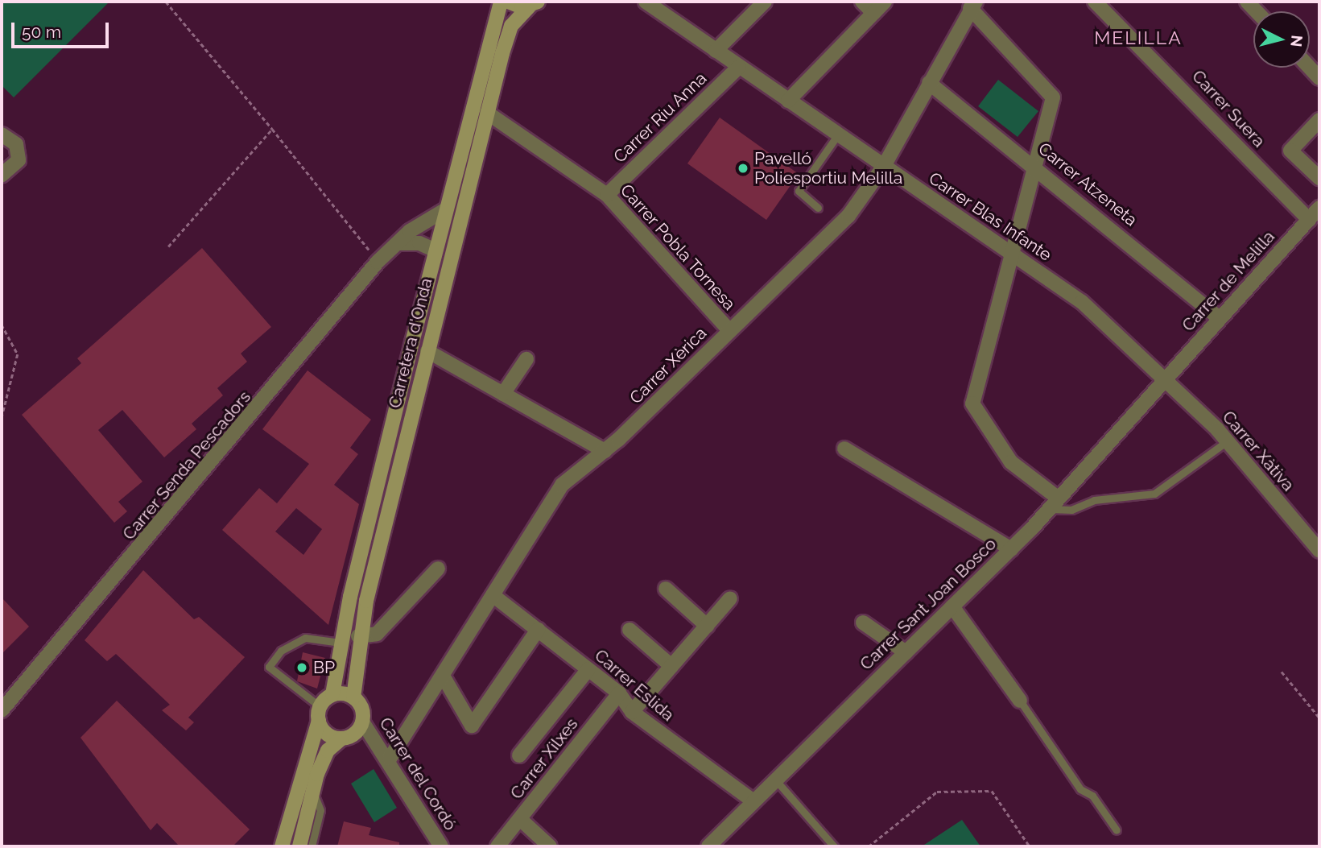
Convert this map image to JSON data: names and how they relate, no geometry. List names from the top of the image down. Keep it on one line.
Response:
{"streets":{"main road":["Carretera d'Onda"],"street":["Carrer Suera","Carrer Riu Anna","Carrer Atzeneta","Carrer Blas Infante","Carrer Pobla Tornesa","Carrer de Melilla","Carrer Xèrica","Carrer Xàtiva","Carrer Senda Pescadors","Carrer Sant Joan Bosco","Carrer Eslida","Carrer Xilxes","Carrer del Cordó"]},"crossings":[["Carrer Suera","Carrer de Melilla"],["Carrer Riu Anna","Carrer Blas Infante"],["Carrer Riu Anna","Carrer Pobla Tornesa"],["Carrer Atzeneta","Carrer de Melilla"],["Carrer Atzeneta","Carrer Xèrica"],["Carrer Blas Infante","Carrer de Melilla"],["Carrer Blas Infante","Carrer Xèrica"],["Carrer Blas Infante","Carrer Xàtiva"],["Carrer Blas Infante","Carrer Sant Joan Bosco"],["Carrer Pobla Tornesa","Carretera d'Onda"],["Carrer Pobla Tornesa","Carrer Xèrica"],["Carrer de Melilla","Carrer Xàtiva"],["Carrer de Melilla","Carrer Sant Joan Bosco"],["Carretera d'Onda","Carrer Senda Pescadors"],["Carretera d'Onda","Carrer del Cordó"],["Carrer Xèrica","Carrer Eslida"],["Carrer Xèrica","Carrer del Cordó"],["Carrer Xàtiva","Carrer Sant Joan Bosco"],["Carrer Sant Joan Bosco","Carrer Eslida"],["Carrer Eslida","Carrer Xilxes"]],"districts":["MELILLA"],"places":["Pavelló Poliesportiu Melilla","BP"],"scale_bar":"50 m","north":"right"}
